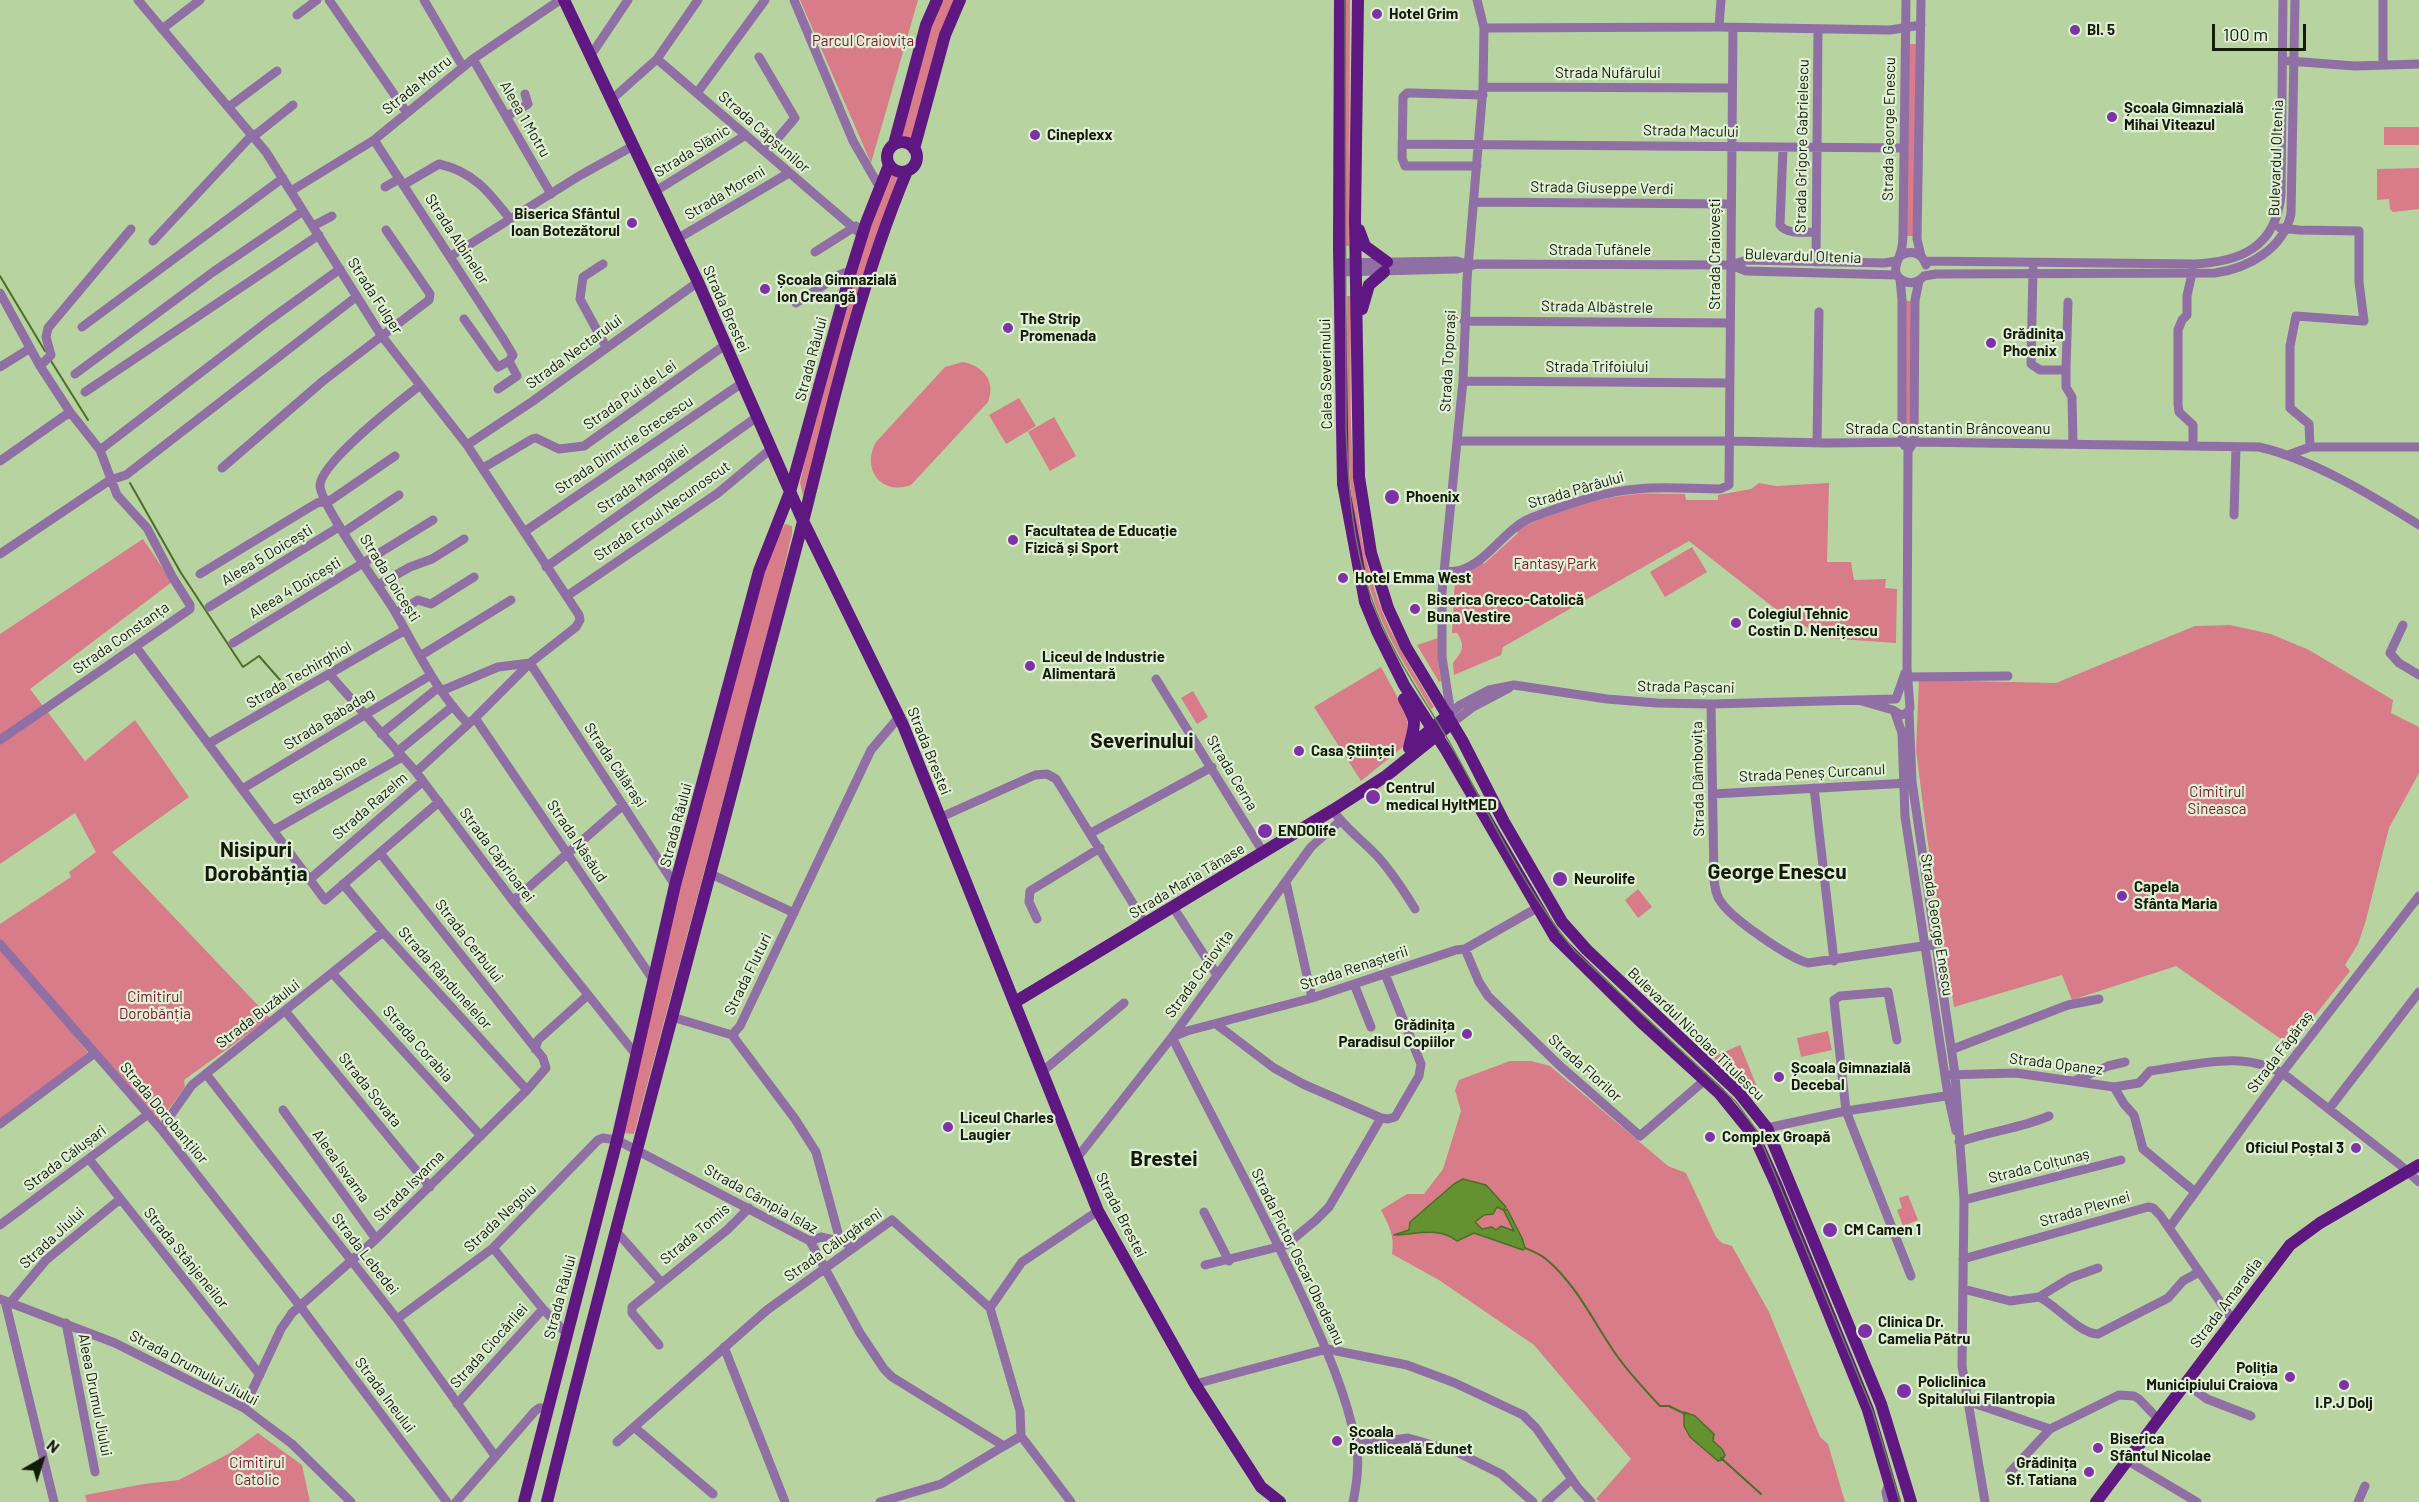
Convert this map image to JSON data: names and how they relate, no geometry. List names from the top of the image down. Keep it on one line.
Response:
{"streets":{"main road":["Strada Brestei","Strada Râului","Calea Severinului","Strada Maria Tănase","Bulevardul Nicolae Titulescu","Strada Amaradia"],"street":["Strada Nufărului","Strada Motru","Aleea 1 Motru","Strada George Enescu","Strada Macului","Strada Căpșunilor","Strada Grigore Gabrielescu","Strada Slănic","Bulevardul Oltenia","Strada Giuseppe Verdi","Strada Moreni","Strada Albinelor","Strada Tufănele","Strada Craiovești","Strada Fulger","Strada Albăstrele","Strada Nectarului","Strada Toporași","Strada Trifoiului","Strada Pui de Lei","Strada Constantin Brâncoveanu","Strada Dimitrie Grecescu","Strada Mangaliei","Strada Pârâului","Strada Eroul Necunoscut","Aleea 5 Doicești","Strada Doicești","Aleea 4 Doicești","Strada Constanța","Strada Techirghiol","Strada Pașcani","Strada Babadag","Strada Călărași","Strada Cerna","Strada Peneș Curcanul","Strada Dâmbovița","Strada Sinoe","Strada Razelm","Strada Năsăud","Strada Căprioarei","Strada Cerbului","Strada Renașterii","Strada Fluturi","Strada Craiovița","Strada Rândunelelor","Strada Buzăului","Strada Corabia","Strada Făgăraș","Strada Opanez","Strada Florilor","Strada Sovata","Strada Dorobanților","Strada Călușari","Aleea Isvarna","Strada Colțunaș","Strada Isvarna","Strada Câmpia Islaz","Strada Plevnei","Strada Negoiu","Strada Tomis","Strada Jiului","Strada Călugăreni","Strada Lebedei","Strada Pictor Oscar Obedeanu","Strada Stânjeneilor","Strada Ciocârliei","Strada Drumului Jiului","Aleea Drumul Jiului","Strada Ineului"]},"crossings":[["Strada Nufărului","Strada Macului"],["Strada Nufărului","Strada Craiovești"],["Strada Nufărului","Strada Toporași"],["Strada Motru","Aleea 1 Motru"],["Strada Motru","Strada Albinelor"],["Strada Motru","Strada Fulger"],["Strada Motru","Strada Brestei"],["Strada George Enescu","Strada Macului"],["Strada George Enescu","Bulevardul Oltenia"],["Strada George Enescu","Strada Constantin Brâncoveanu"],["Strada George Enescu","Strada Pașcani"],["Strada George Enescu","Strada Peneș Curcanul"],["Strada George Enescu","Strada Dâmbovița"],["Strada George Enescu","Strada Opanez"],["Strada George Enescu","Strada Colțunaș"],["Strada George Enescu","Strada Plevnei"],["Strada Macului","Strada Grigore Gabrielescu"],["Strada Macului","Strada Craiovești"],["Strada Macului","Strada Toporași"],["Strada Căpșunilor","Strada Slănic"],["Strada Căpșunilor","Strada Moreni"],["Strada Căpșunilor","Strada Râului"],["Strada Grigore Gabrielescu","Bulevardul Oltenia"],["Strada Slănic","Strada Brestei"],["Bulevardul Oltenia","Strada Tufănele"],["Bulevardul Oltenia","Strada Craiovești"],["Strada Giuseppe Verdi","Strada Craiovești"],["Strada Giuseppe Verdi","Strada Toporași"],["Strada Moreni","Strada Brestei"],["Strada Tufănele","Strada Craiovești"],["Strada Tufănele","Strada Toporași"],["Strada Tufănele","Calea Severinului"],["Strada Craiovești","Strada Albăstrele"],["Strada Craiovești","Strada Trifoiului"],["Strada Craiovești","Strada Constantin Brâncoveanu"],["Strada Craiovești","Strada Pârâului"],["Strada Fulger","Strada Nectarului"],["Strada Fulger","Strada Pui de Lei"],["Strada Fulger","Strada Dimitrie Grecescu"],["Strada Fulger","Strada Mangaliei"],["Strada Fulger","Strada Eroul Necunoscut"],["Strada Fulger","Strada Doicești"],["Strada Fulger","Strada Călărași"],["Strada Albăstrele","Strada Toporași"],["Strada Brestei","Strada Nectarului"],["Strada Brestei","Strada Râului"],["Strada Brestei","Strada Pui de Lei"],["Strada Brestei","Strada Dimitrie Grecescu"],["Strada Brestei","Strada Mangaliei"],["Strada Brestei","Strada Eroul Necunoscut"],["Strada Brestei","Strada Maria Tănase"],["Strada Brestei","Strada Fluturi"],["Strada Brestei","Strada Craiovița"],["Strada Râului","Strada Călărași"],["Strada Râului","Strada Năsăud"],["Strada Râului","Strada Căprioarei"],["Strada Râului","Strada Câmpia Islaz"],["Strada Râului","Strada Negoiu"],["Strada Toporași","Strada Trifoiului"],["Strada Toporași","Calea Severinului"],["Strada Toporași","Strada Constantin Brâncoveanu"],["Strada Toporași","Strada Pârâului"],["Strada Toporași","Strada Pașcani"],["Strada Toporași","Strada Maria Tănase"],["Strada Toporași","Bulevardul Nicolae Titulescu"],["Calea Severinului","Strada Pașcani"],["Calea Severinului","Strada Maria Tănase"],["Calea Severinului","Bulevardul Nicolae Titulescu"],["Aleea 5 Doicești","Strada Doicești"],["Strada Doicești","Aleea 4 Doicești"],["Strada Doicești","Strada Techirghiol"],["Strada Doicești","Strada Babadag"],["Strada Doicești","Strada Sinoe"],["Strada Doicești","Strada Năsăud"],["Strada Techirghiol","Strada Căprioarei"],["Strada Pașcani","Strada Dâmbovița"],["Strada Pașcani","Strada Maria Tănase"],["Strada Pașcani","Bulevardul Nicolae Titulescu"],["Strada Babadag","Strada Căprioarei"],["Strada Cerna","Strada Maria Tănase"],["Strada Peneș Curcanul","Strada Dâmbovița"],["Strada Sinoe","Strada Căprioarei"],["Strada Razelm","Strada Căprioarei"],["Strada Maria Tănase","Bulevardul Nicolae Titulescu"],["Strada Cerbului","Strada Isvarna"],["Strada Renașterii","Strada Craiovița"],["Strada Renașterii","Bulevardul Nicolae Titulescu"],["Strada Renașterii","Strada Florilor"],["Strada Renașterii","Strada Pictor Oscar Obedeanu"],["Strada Craiovița","Strada Pictor Oscar Obedeanu"],["Strada Rândunelelor","Strada Buzăului"],["Strada Rândunelelor","Strada Isvarna"],["Strada Buzăului","Strada Corabia"],["Strada Buzăului","Strada Sovata"],["Strada Buzăului","Strada Dorobanților"],["Strada Buzăului","Strada Lebedei"],["Bulevardul Nicolae Titulescu","Strada Florilor"],["Strada Corabia","Strada Isvarna"],["Strada Făgăraș","Strada Opanez"],["Strada Făgăraș","Strada Plevnei"],["Strada Opanez","Strada Amaradia"],["Strada Sovata","Strada Isvarna"],["Strada Dorobanților","Strada Călușari"],["Strada Dorobanților","Strada Isvarna"],["Strada Dorobanților","Strada Ineului"],["Strada Călușari","Strada Stânjeneilor"],["Aleea Isvarna","Strada Isvarna"],["Strada Isvarna","Strada Lebedei"],["Strada Isvarna","Strada Stânjeneilor"],["Strada Isvarna","Strada Drumului Jiului"],["Strada Isvarna","Strada Ineului"],["Strada Câmpia Islaz","Strada Negoiu"],["Strada Câmpia Islaz","Strada Tomis"],["Strada Câmpia Islaz","Strada Călugăreni"],["Strada Plevnei","Strada Amaradia"],["Strada Negoiu","Strada Lebedei"],["Strada Jiului","Strada Stânjeneilor"],["Strada Jiului","Strada Drumului Jiului"],["Strada Lebedei","Strada Ciocârliei"],["Strada Drumului Jiului","Aleea Drumul Jiului"]],"districts":["Severinului","Nisipuri Dorobănția","George Enescu","Brestei"],"parks":["Parcul Craiovița","Fantasy Park","Cimitirul Sineasca","Cimitirul Dorobănția","Cimitirul Catolic"],"places":["Hotel Grim","Bl. 5","Școala Gimnazială Mihai Viteazul","Cineplexx","Biserica Sfântul Ioan Botezătorul","Școala Gimnazială Ion Creangă","The Strip Promenada","Grădinița Phoenix","Phoenix","Facultatea de Educație Fizică și Sport","Hotel Emma West","Biserica Greco-Catolică Buna Vestire","Colegiul Tehnic Costin D. Nenițescu","Liceul de Industrie Alimentară","Casa Științei","Centrul medical HyltMED","ENDOlife","Neurolife","Capela Sfânta Maria","Grădinița Paradisul Copiilor","Școala Gimnazială Decebal","Liceul Charles Laugier","Complex Groapă","Oficiul Poștal 3","CM Camen 1","Clinica Dr. Camelia Pătru","Poliția Municipiului Craiova","I.P.J Dolj","Policlinica Spitalului Filantropia","Școala Postliceală Edunet","Biserica Sfântul Nicolae","Grădinița Sf. Tatiana"],"scale_bar":"100 m","north":"top right"}
